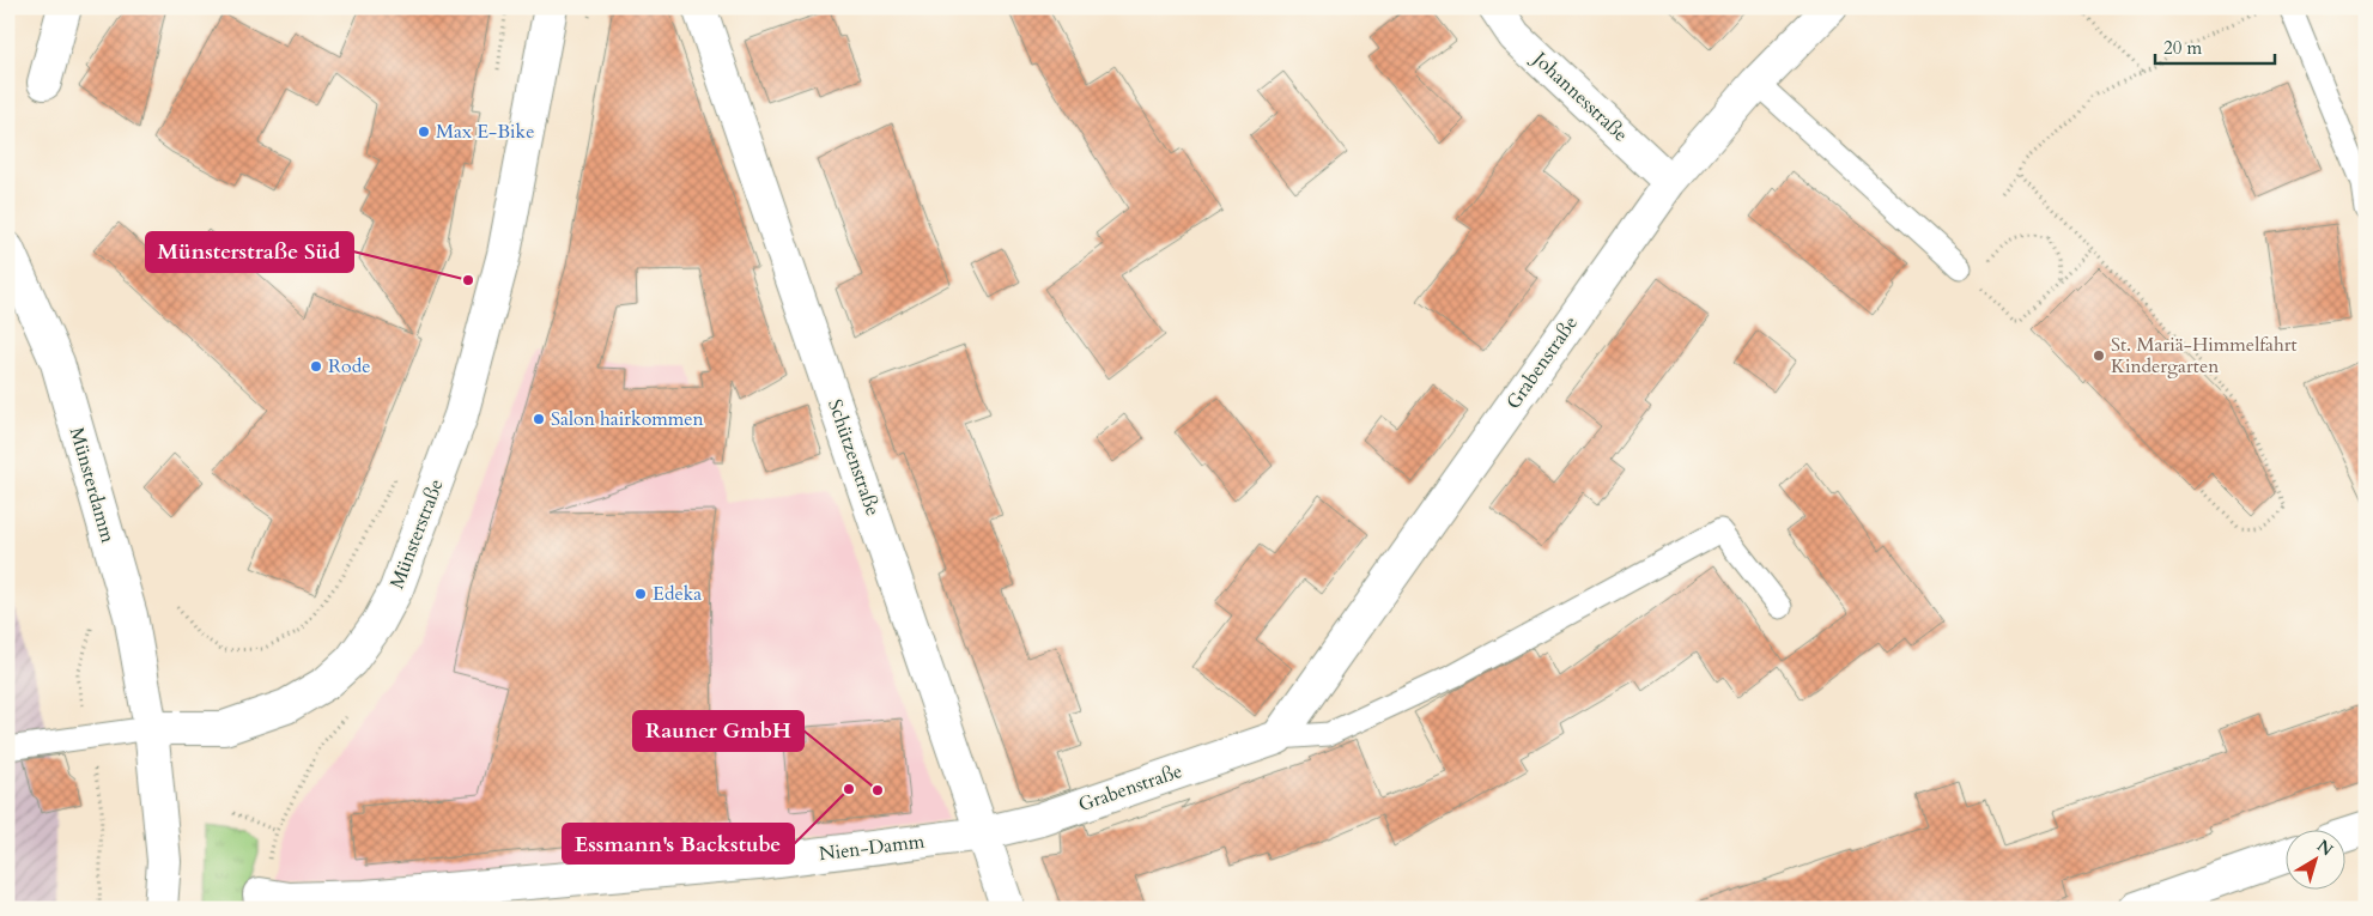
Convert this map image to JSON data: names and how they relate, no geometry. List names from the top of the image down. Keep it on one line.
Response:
{"streets":{"street":["Johannesstraße","Grabenstraße","Schützenstraße","Münsterdamm","Münsterstraße","Nien-Damm"]},"crossings":[["Johannesstraße","Grabenstraße"],["Grabenstraße","Schützenstraße"],["Grabenstraße","Nien-Damm"],["Schützenstraße","Nien-Damm"],["Münsterdamm","Münsterstraße"]],"places":["Max E-Bike","Münsterstraße Süd","St. Mariä-Himmelfahrt Kindergarten","Rode","Salon hairkommen","Edeka","Essmann's Backstube","Rauner GmbH"],"scale_bar":"20 m","north":"top right"}
